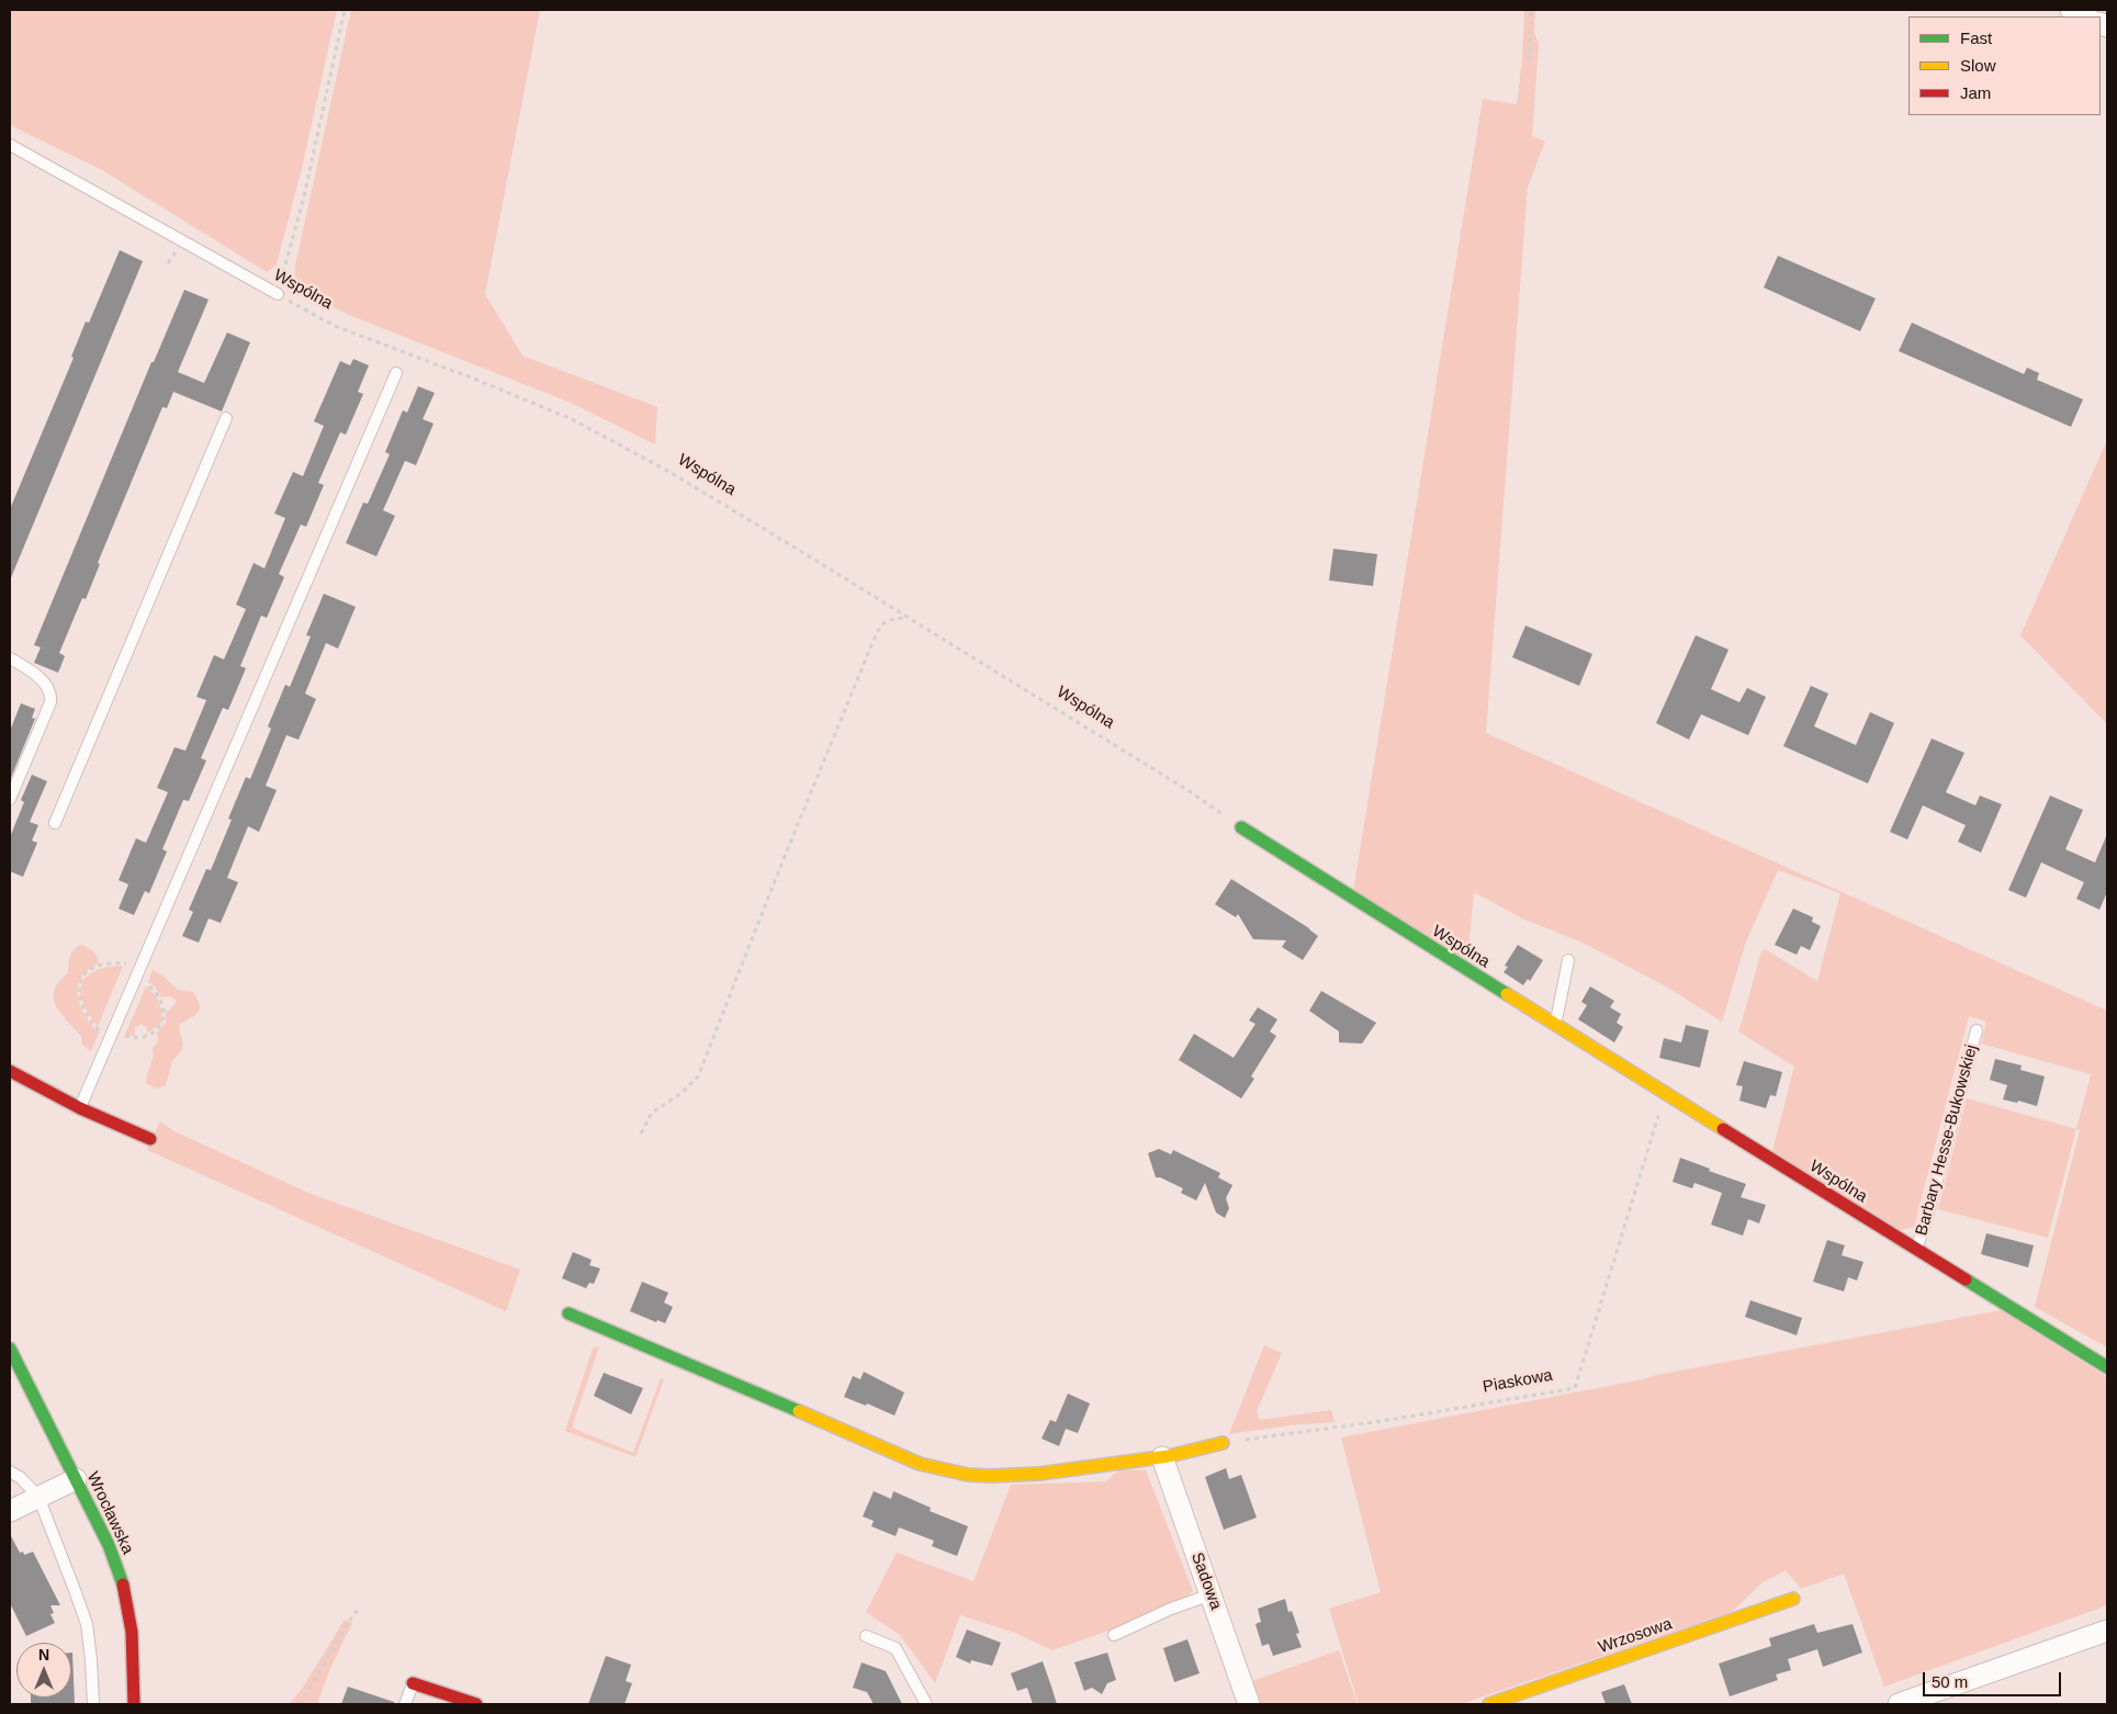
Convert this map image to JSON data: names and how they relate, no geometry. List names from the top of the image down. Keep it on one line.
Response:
{"streets":{"street":["Wspólna","Wrocławska","Sadowa","Wrzosowa"],"lane":["Barbary Hesse-Bukowskiej"],"path":["Piaskowa"]},"crossings":[["Wspólna","Barbary Hesse-Bukowskiej"],["Wspólna","Piaskowa"]],"legend":["Fast","Slow","Jam"],"scale_bar":"50 m","north":"top"}
